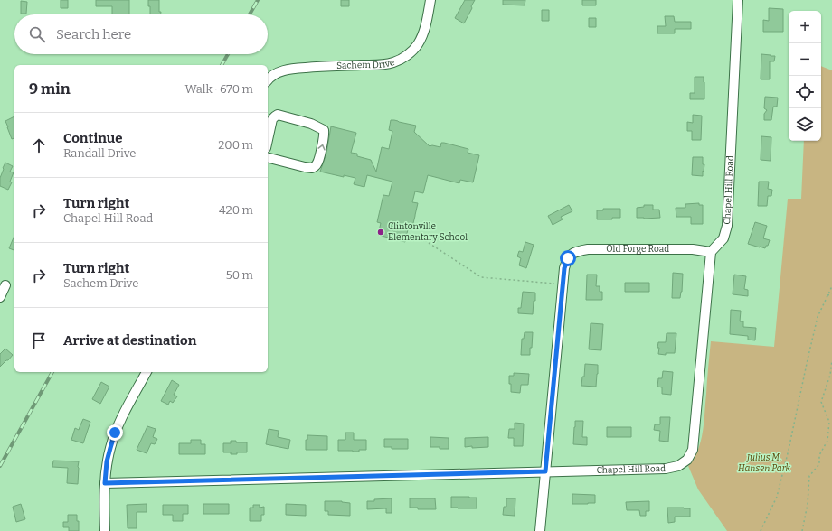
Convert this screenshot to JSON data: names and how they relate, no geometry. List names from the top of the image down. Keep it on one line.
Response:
{"streets":{"street":["Sachem Drive","Chapel Hill Road","Old Forge Road"]},"crossings":[["Chapel Hill Road","Old Forge Road"]],"parks":["Julius M. Hansen Park"],"places":["Clintonville Elementary School"],"page":{"map_buttons":["+","−"],"search":"Search here","heading":["9 min","Walk · 670 m"],"list":[["Continue","Randall Drive","200 m"],["Turn right","Chapel Hill Road","420 m"],["Turn right","Sachem Drive","50 m"],"Arrive at destination"]}}
